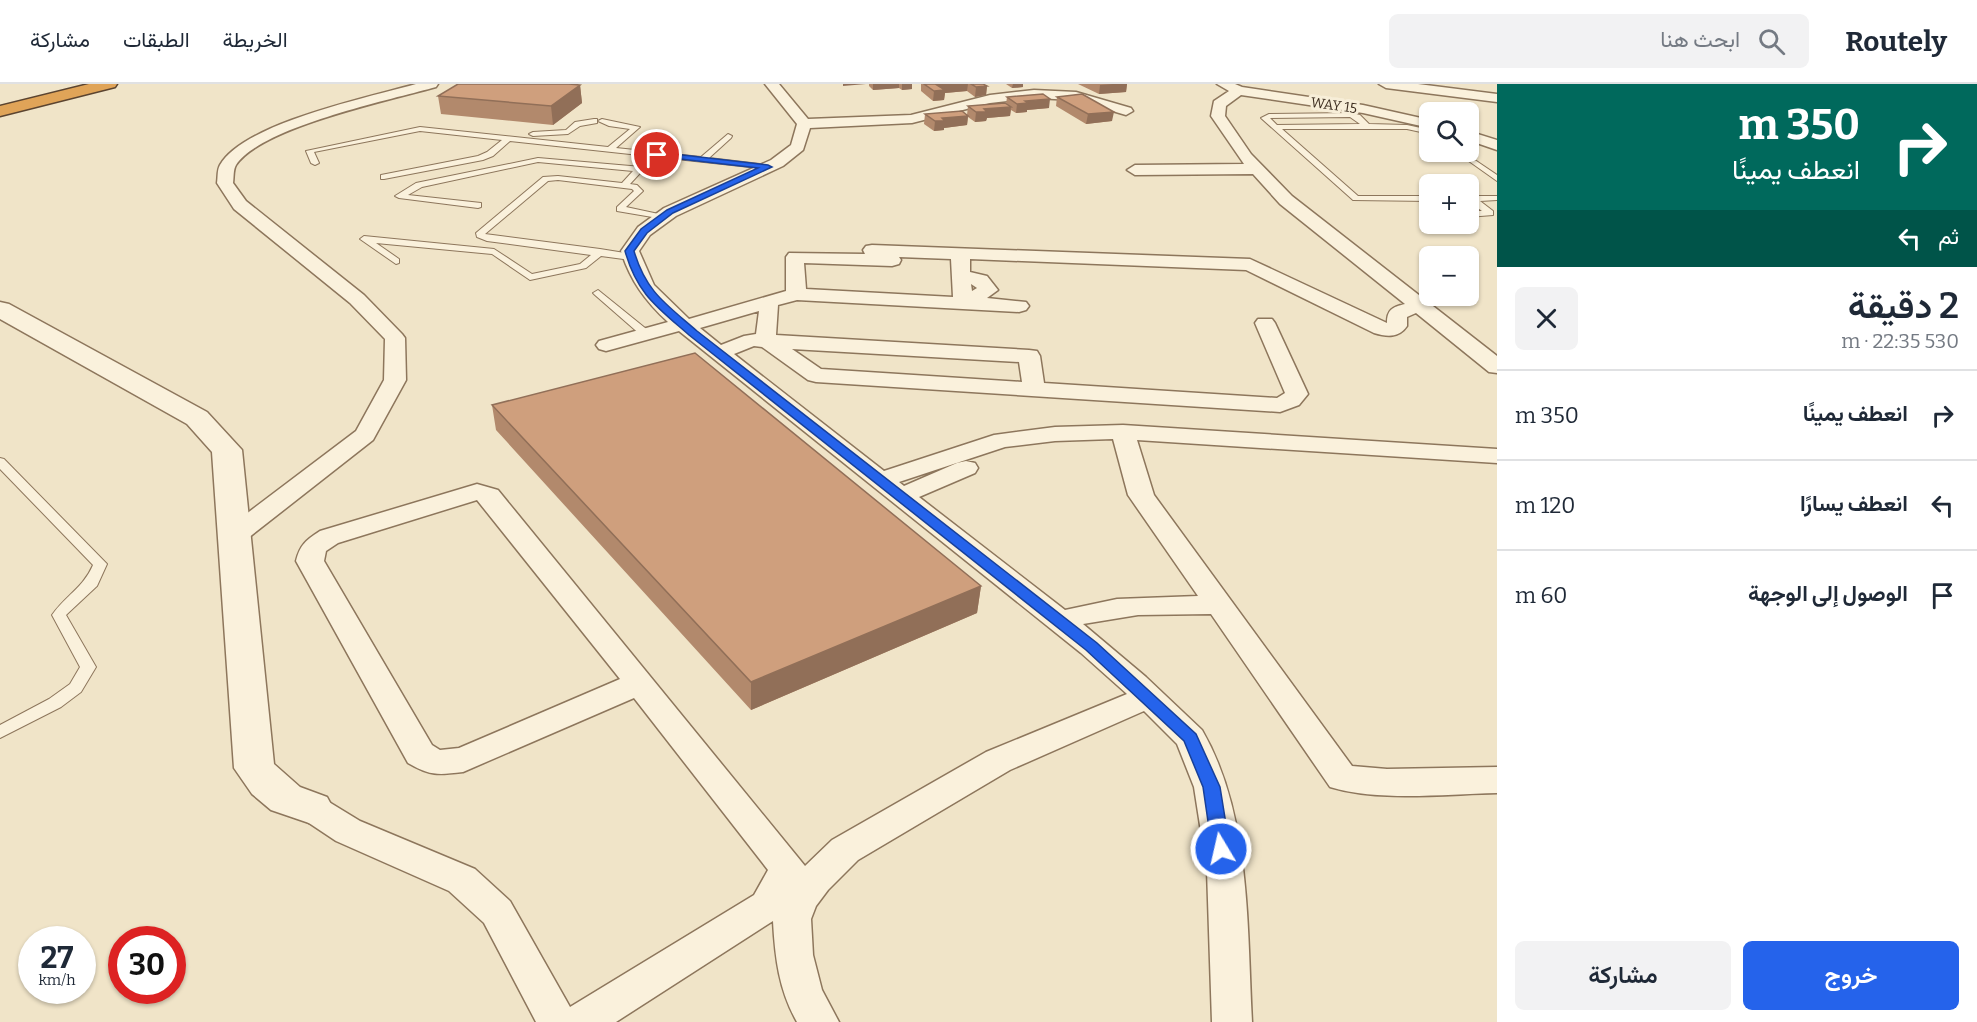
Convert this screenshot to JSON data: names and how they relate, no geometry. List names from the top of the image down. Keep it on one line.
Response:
{"streets":{"street":["WAY 15"]},"page":{"header":"Routely","search":"ابحث هنا","nav":["الخريطة","الطبقات","مشاركة"],"turn":["350 m","انعطف يمينًا"],"map_buttons":["+","−"],"then":"ثم","heading":["2 دقيقة","530 m · 22:35"],"list":[{"name":"انعطف يمينًا","value":"350 m"},{"name":"انعطف يسارًا","value":"120 m"},{"name":"الوصول إلى الوجهة","value":"60 m"}],"speed":"27 km/h","limit":"30","buttons":["خروج","مشاركة"]}}
